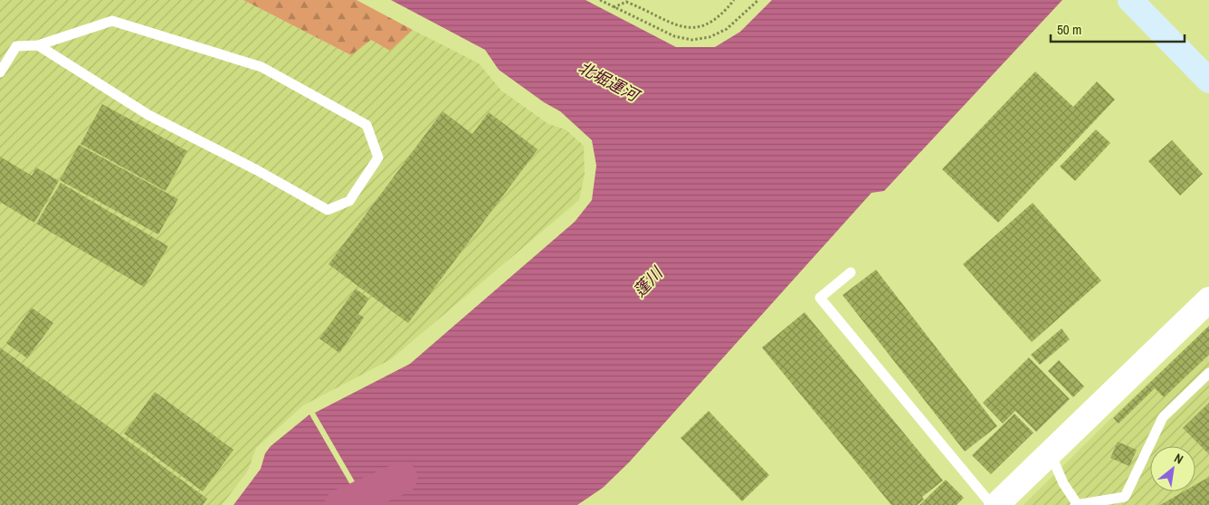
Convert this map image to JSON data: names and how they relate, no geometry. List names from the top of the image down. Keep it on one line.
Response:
{"water":["北堀運河","蓬川"],"scale_bar":"50 m","north":"top right"}
